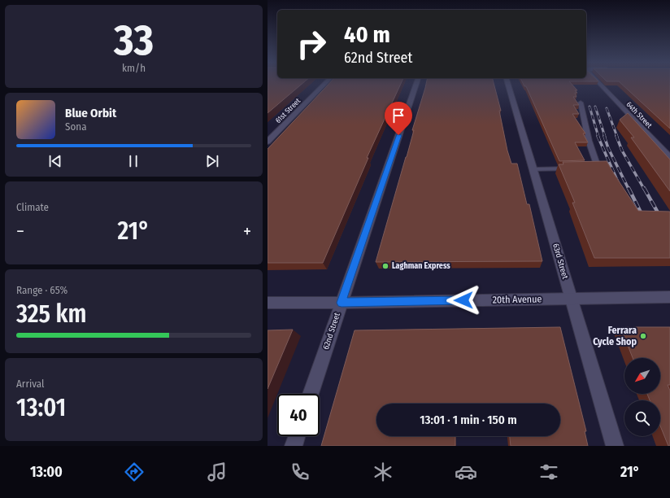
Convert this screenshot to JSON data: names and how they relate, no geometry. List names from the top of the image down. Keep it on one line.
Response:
{"streets":{"street":["61st Street","64th Street","63rd Street","20th Avenue","62nd Street"]},"crossings":[["63rd Street","20th Avenue"],["20th Avenue","62nd Street"]],"places":["Laghman Express","Ferrara Cycle Shop"],"north":"bottom left","page":{"tile":[["33","km/h"],"Climate",["Range · 65%","325 km"],["Arrival","13:01"]],"turn":["40 m","62nd Street"],"song":["Blue Orbit","Sona"],"heat":["−","21°","+"],"limit":"40","trip":"13:01 · 1 min · 150 m","tabs":["13:00","21°"]}}
